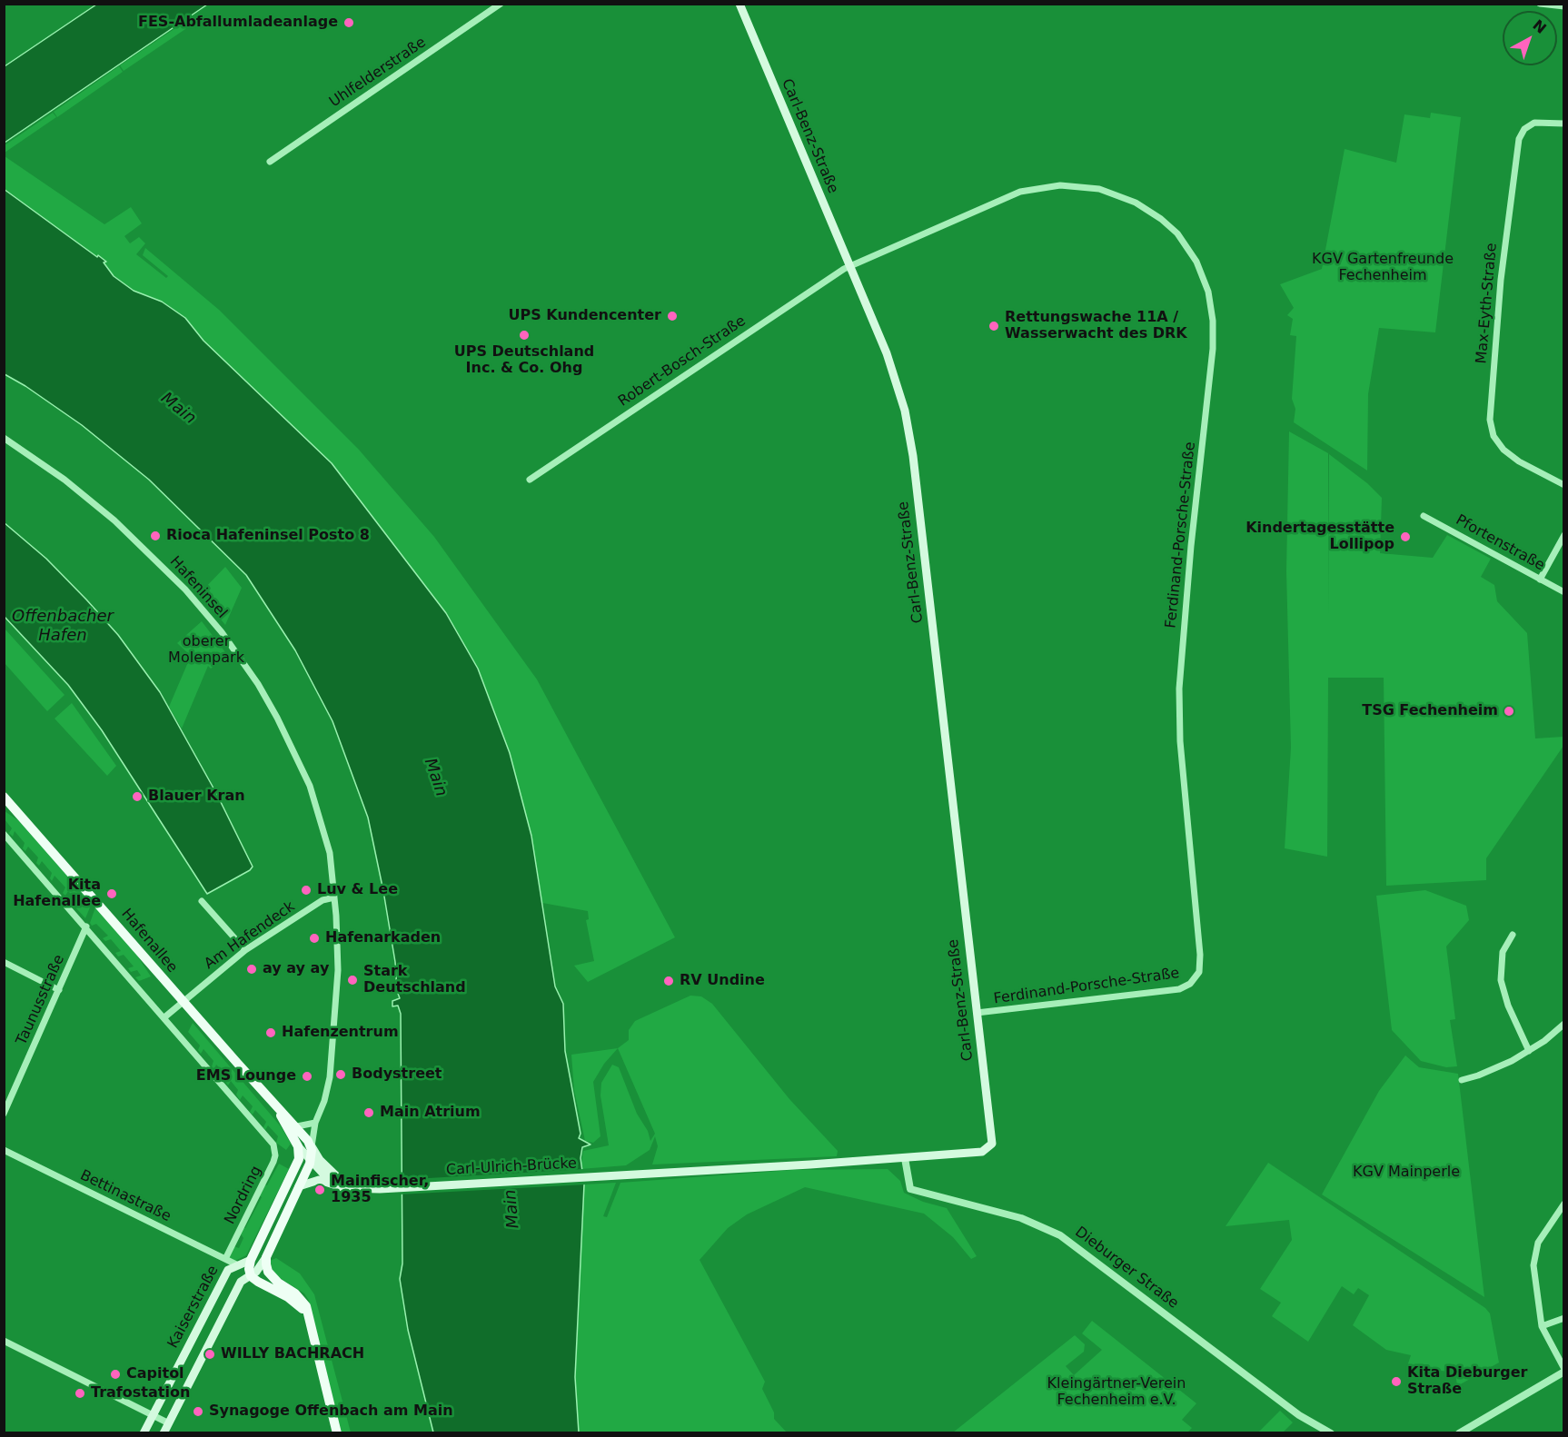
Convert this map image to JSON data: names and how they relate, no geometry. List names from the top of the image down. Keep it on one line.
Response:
{"streets":{"main road":["Carl-Benz-Straße","Hafenallee","Carl-Ulrich-Brücke","Kaiserstraße"],"street":["Uhlfelderstraße","Max-Eyth-Straße","Robert-Bosch-Straße","Ferdinand-Porsche-Straße","Pfortenstraße","Hafeninsel","Am Hafendeck","Taunusstraße","Nordring","Bettinastraße","Dieburger Straße"]},"crossings":[["Carl-Benz-Straße","Robert-Bosch-Straße"],["Carl-Benz-Straße","Ferdinand-Porsche-Straße"],["Carl-Benz-Straße","Carl-Ulrich-Brücke"],["Robert-Bosch-Straße","Ferdinand-Porsche-Straße"],["Hafeninsel","Am Hafendeck"],["Hafeninsel","Hafenallee"],["Hafeninsel","Kaiserstraße"],["Am Hafendeck","Hafenallee"],["Hafenallee","Kaiserstraße"],["Taunusstraße","Nordring"],["Carl-Ulrich-Brücke","Dieburger Straße"],["Nordring","Bettinastraße"],["Bettinastraße","Kaiserstraße"]],"water":["Main","Offenbacher Hafen"],"parks":["KGV Gartenfreunde Fechenheim","oberer Molenpark","KGV Mainperle","Kleingärtner-Verein Fechenheim e.V."],"places":["FES-Abfallumladeanlage","UPS Kundencenter","Rettungswache 11A / Wasserwacht des DRK","UPS Deutschland Inc. & Co. Ohg","Rioca Hafeninsel Posto 8","Kindertagesstätte Lollipop","TSG Fechenheim","Blauer Kran","Luv & Lee","Kita Hafenallee","Hafenarkaden","ay ay ay","Stark Deutschland","RV Undine","Hafenzentrum","Bodystreet","EMS Lounge","Main Atrium","Mainfischer, 1935","WILLY BACHRACH","Capitol","Kita Dieburger Straße","Trafostation","Synagoge Offenbach am Main"],"north":"top right"}
